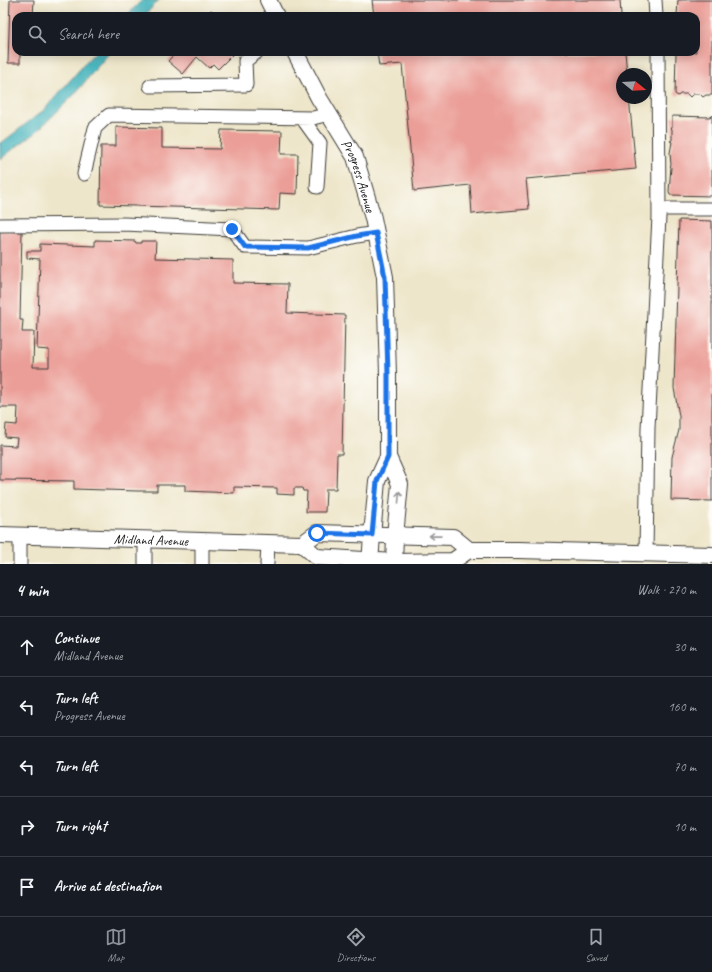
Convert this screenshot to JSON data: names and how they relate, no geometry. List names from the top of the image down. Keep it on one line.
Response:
{"streets":{"main road":["Progress Avenue","Midland Avenue"]},"north":"right","page":{"search":"Search here","heading":["4 min","Walk · 270 m"],"list":[["Continue","Midland Avenue","30 m"],["Turn left","Progress Avenue","160 m"],["Turn left","70 m"],["Turn right","10 m"],"Arrive at destination"],"nav":["Map","Directions","Saved"]}}
